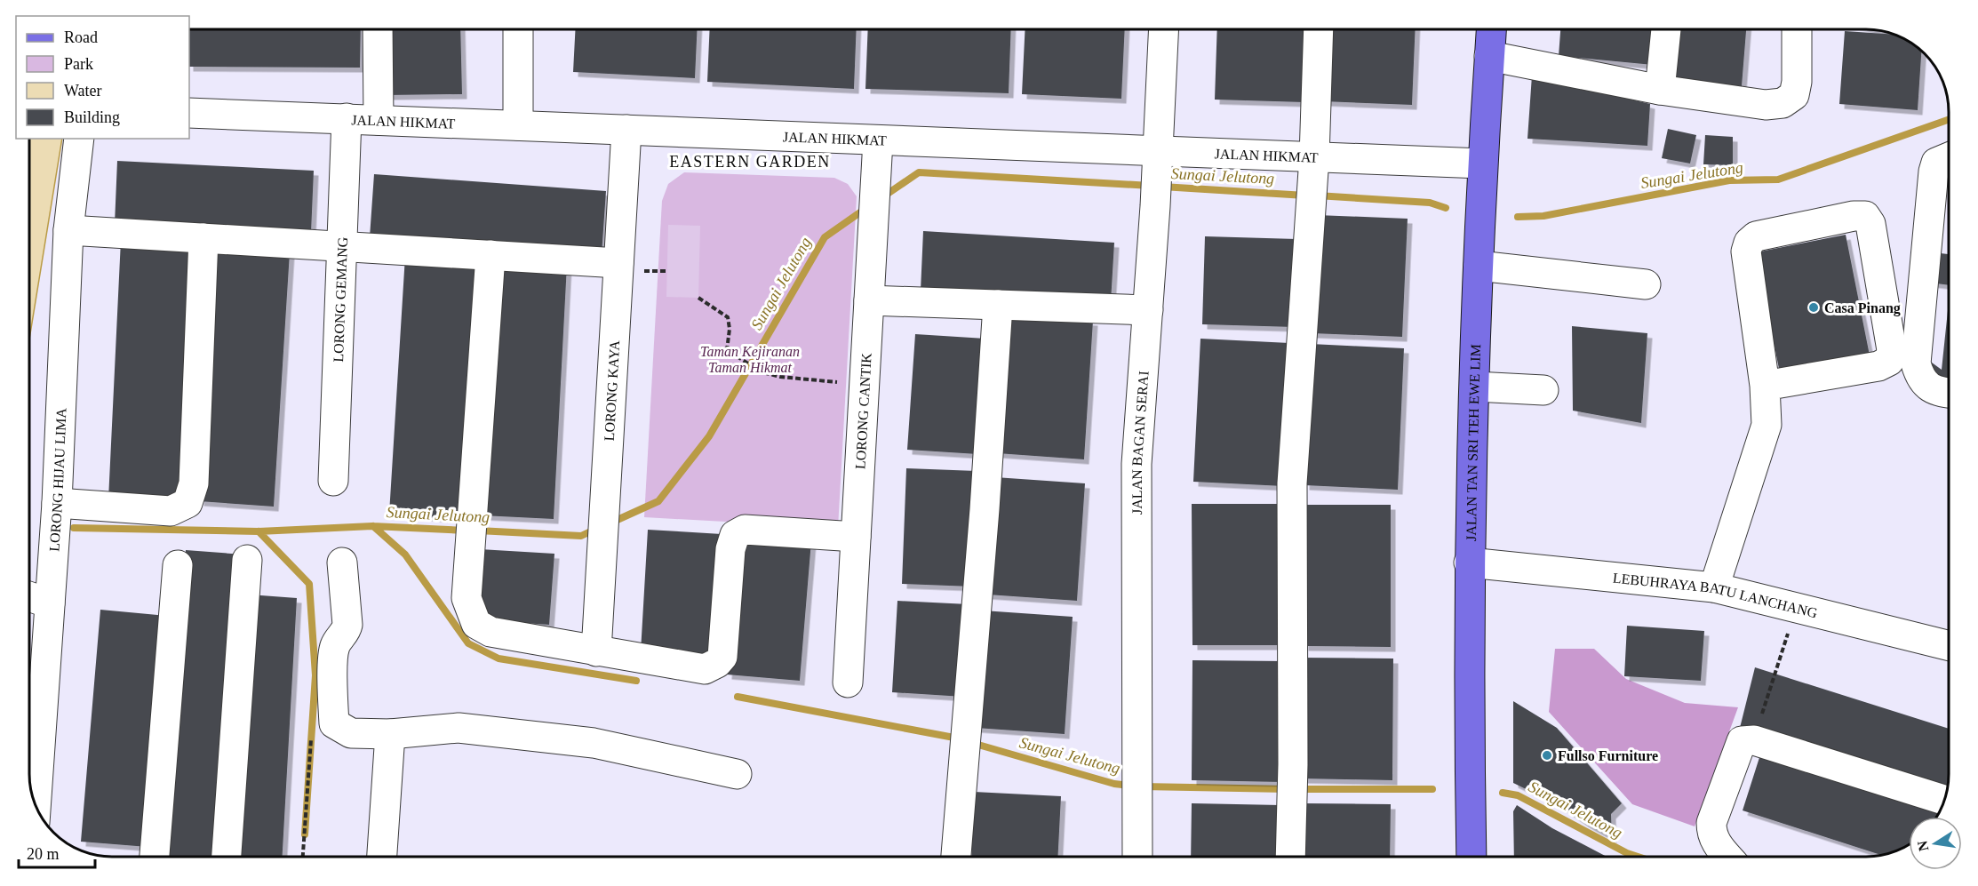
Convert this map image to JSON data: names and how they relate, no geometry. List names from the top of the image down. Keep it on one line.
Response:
{"streets":{"main road":["JALAN TAN SRI TEH EWE LIM"],"street":["JALAN HIKMAT","LORONG GEMANG","LORONG KAYA","LORONG CANTIK","JALAN BAGAN SERAI","LORONG HIJAU LIMA","LEBUHRAYA BATU LANCHANG"]},"crossings":[["JALAN HIKMAT","LORONG GEMANG"],["JALAN HIKMAT","LORONG KAYA"],["JALAN HIKMAT","LORONG CANTIK"],["JALAN HIKMAT","JALAN BAGAN SERAI"],["JALAN HIKMAT","JALAN TAN SRI TEH EWE LIM"],["JALAN TAN SRI TEH EWE LIM","LEBUHRAYA BATU LANCHANG"]],"districts":["EASTERN GARDEN"],"water":["Sungai Jelutong"],"parks":["Taman Kejiranan Taman Hikmat"],"places":["Casa Pinang","Fullso Furniture"],"legend":["Road","Park","Water","Building"],"scale_bar":"20 m","north":"left"}
